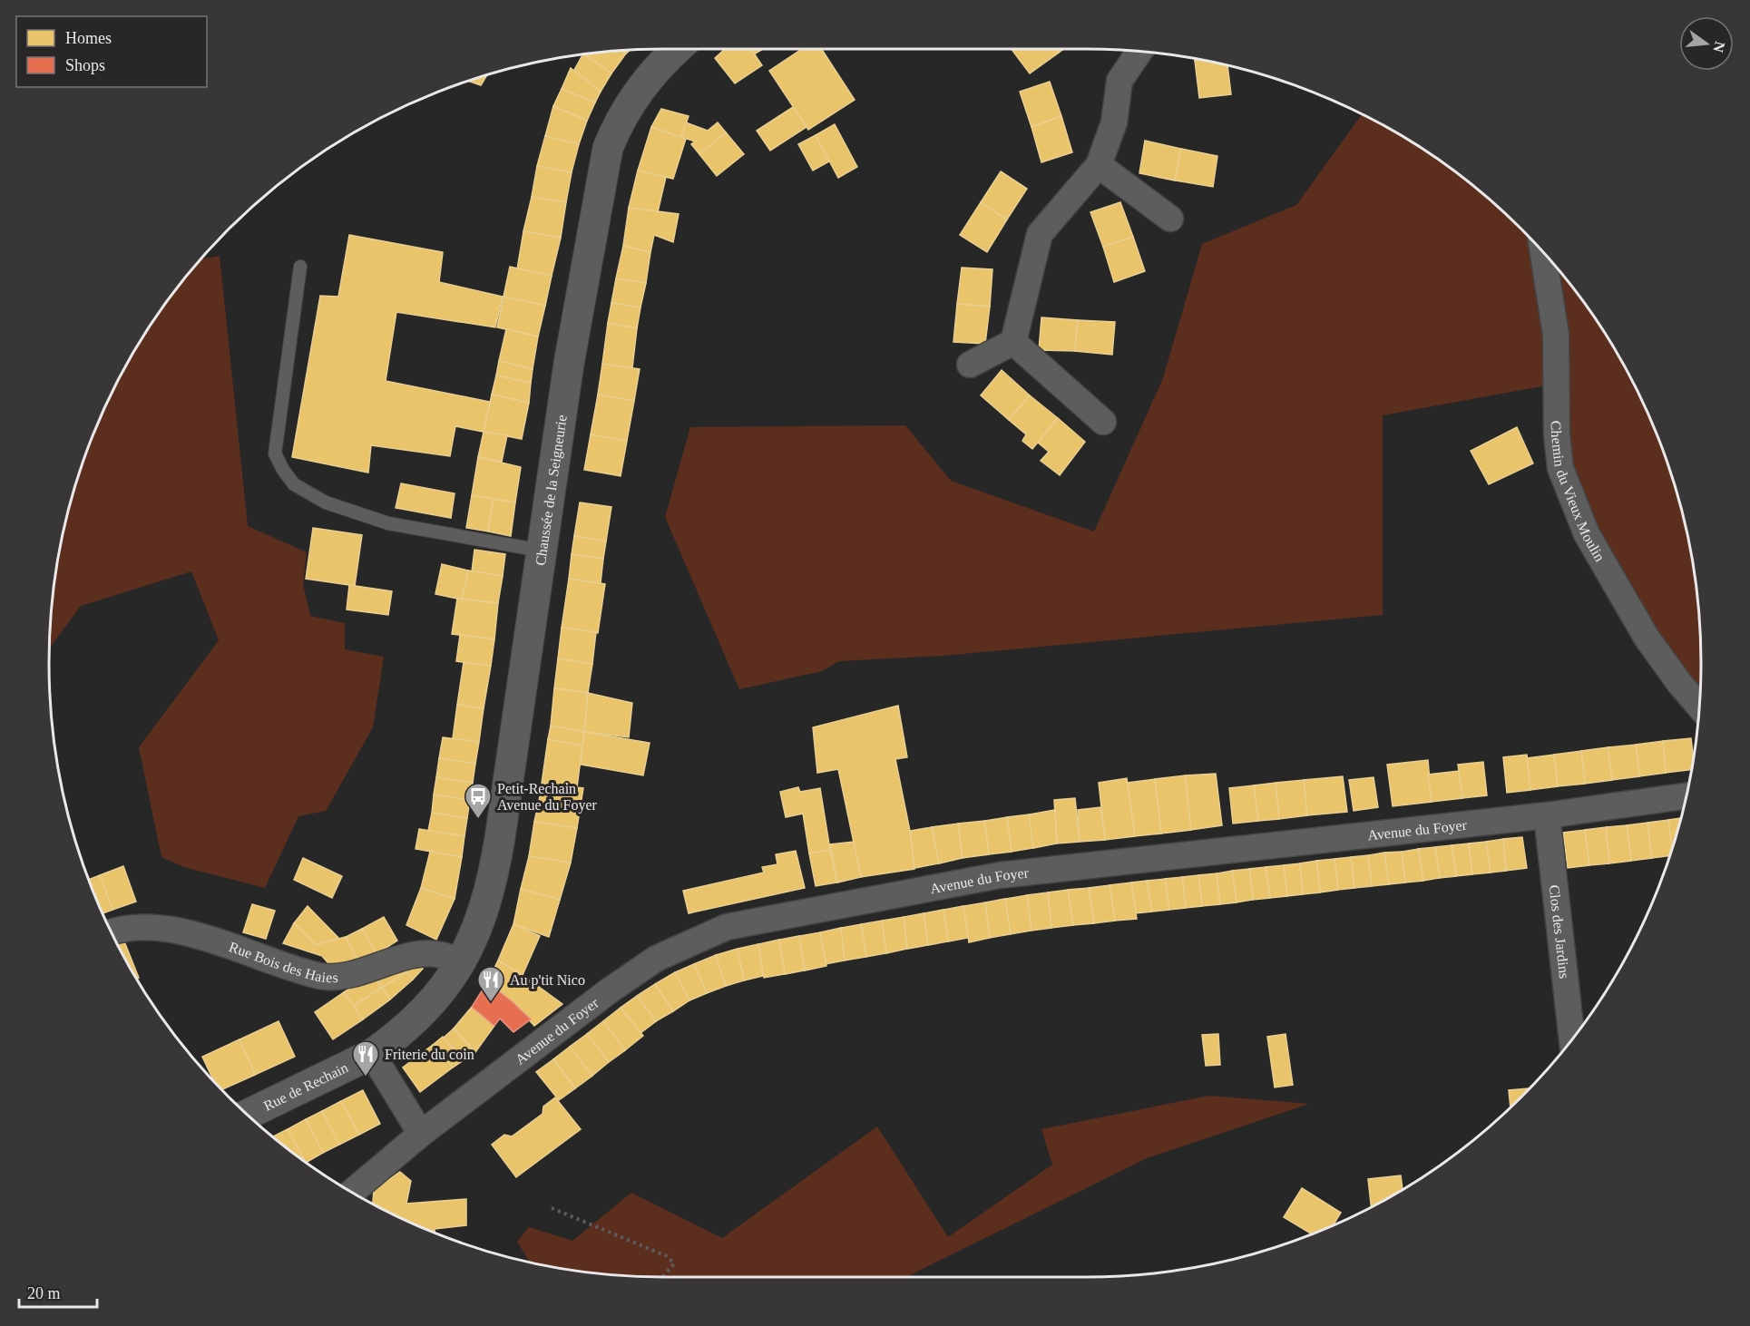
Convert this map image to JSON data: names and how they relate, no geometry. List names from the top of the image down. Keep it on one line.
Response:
{"streets":{"main road":["Chaussée de la Seigneurie","Rue de Rechain"],"street":["Chemin du Vieux Moulin","Avenue du Foyer","Clos des Jardins","Rue Bois des Haies"]},"crossings":[["Chaussée de la Seigneurie","Rue Bois des Haies"],["Chaussée de la Seigneurie","Rue de Rechain"],["Avenue du Foyer","Clos des Jardins"]],"places":{"bus stop":["Petit-Rechain Avenue du Foyer"],"restaurant":["Au p'tit Nico","Friterie du coin"]},"legend":["Homes","Shops"],"scale_bar":"20 m","north":"right"}
